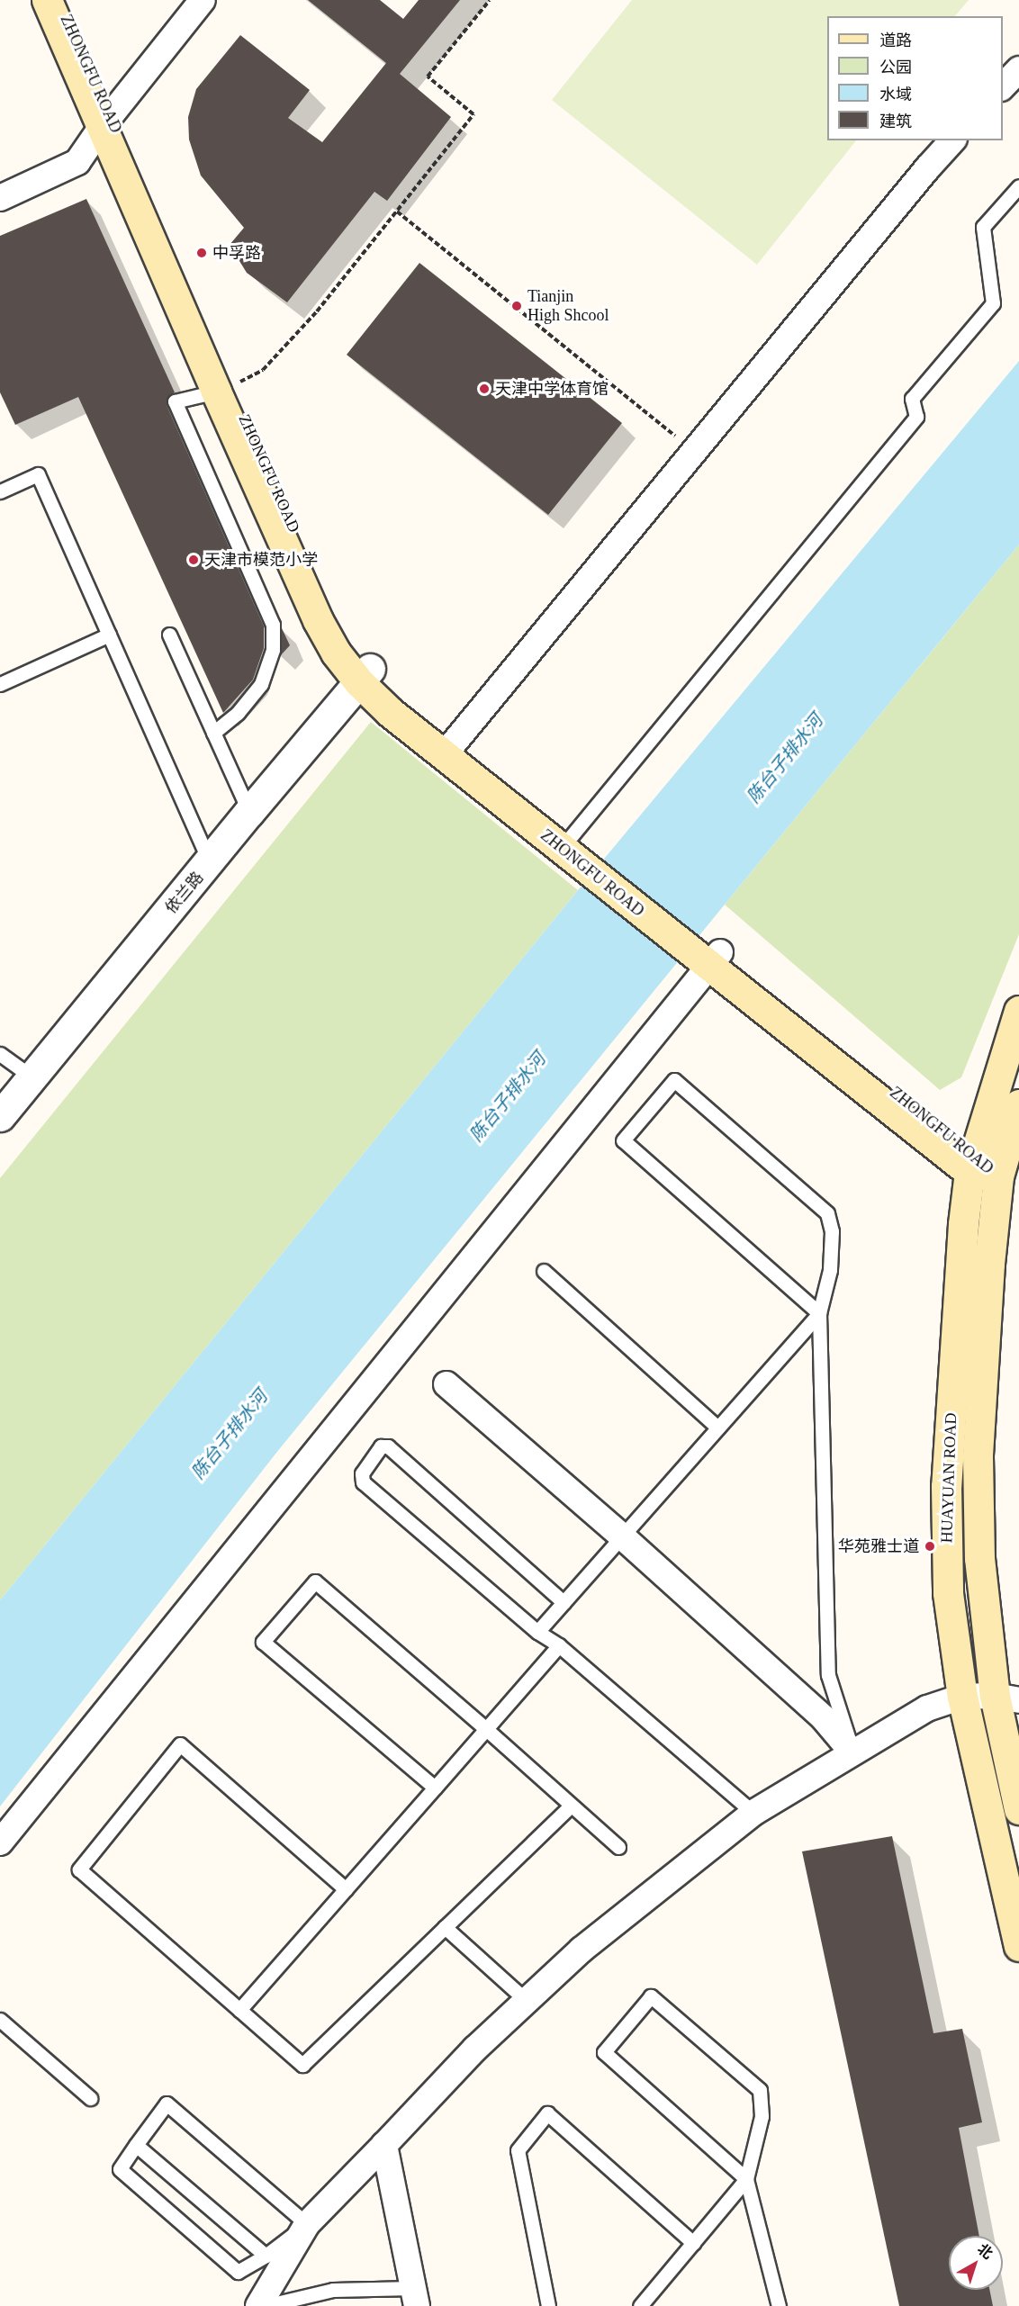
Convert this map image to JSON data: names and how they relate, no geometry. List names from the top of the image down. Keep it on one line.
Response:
{"streets":{"main road":["ZHONGFU ROAD","HUAYUAN ROAD"],"street":["依兰路"]},"crossings":[["ZHONGFU ROAD","依兰路"],["ZHONGFU ROAD","HUAYUAN ROAD"]],"water":["陈台子排水河"],"places":["中孚路","Tianjin High Shcool","天津中学体育馆","天津市模范小学","华苑雅士道"],"legend":["道路","公园","水域","建筑"],"north":"top right"}
